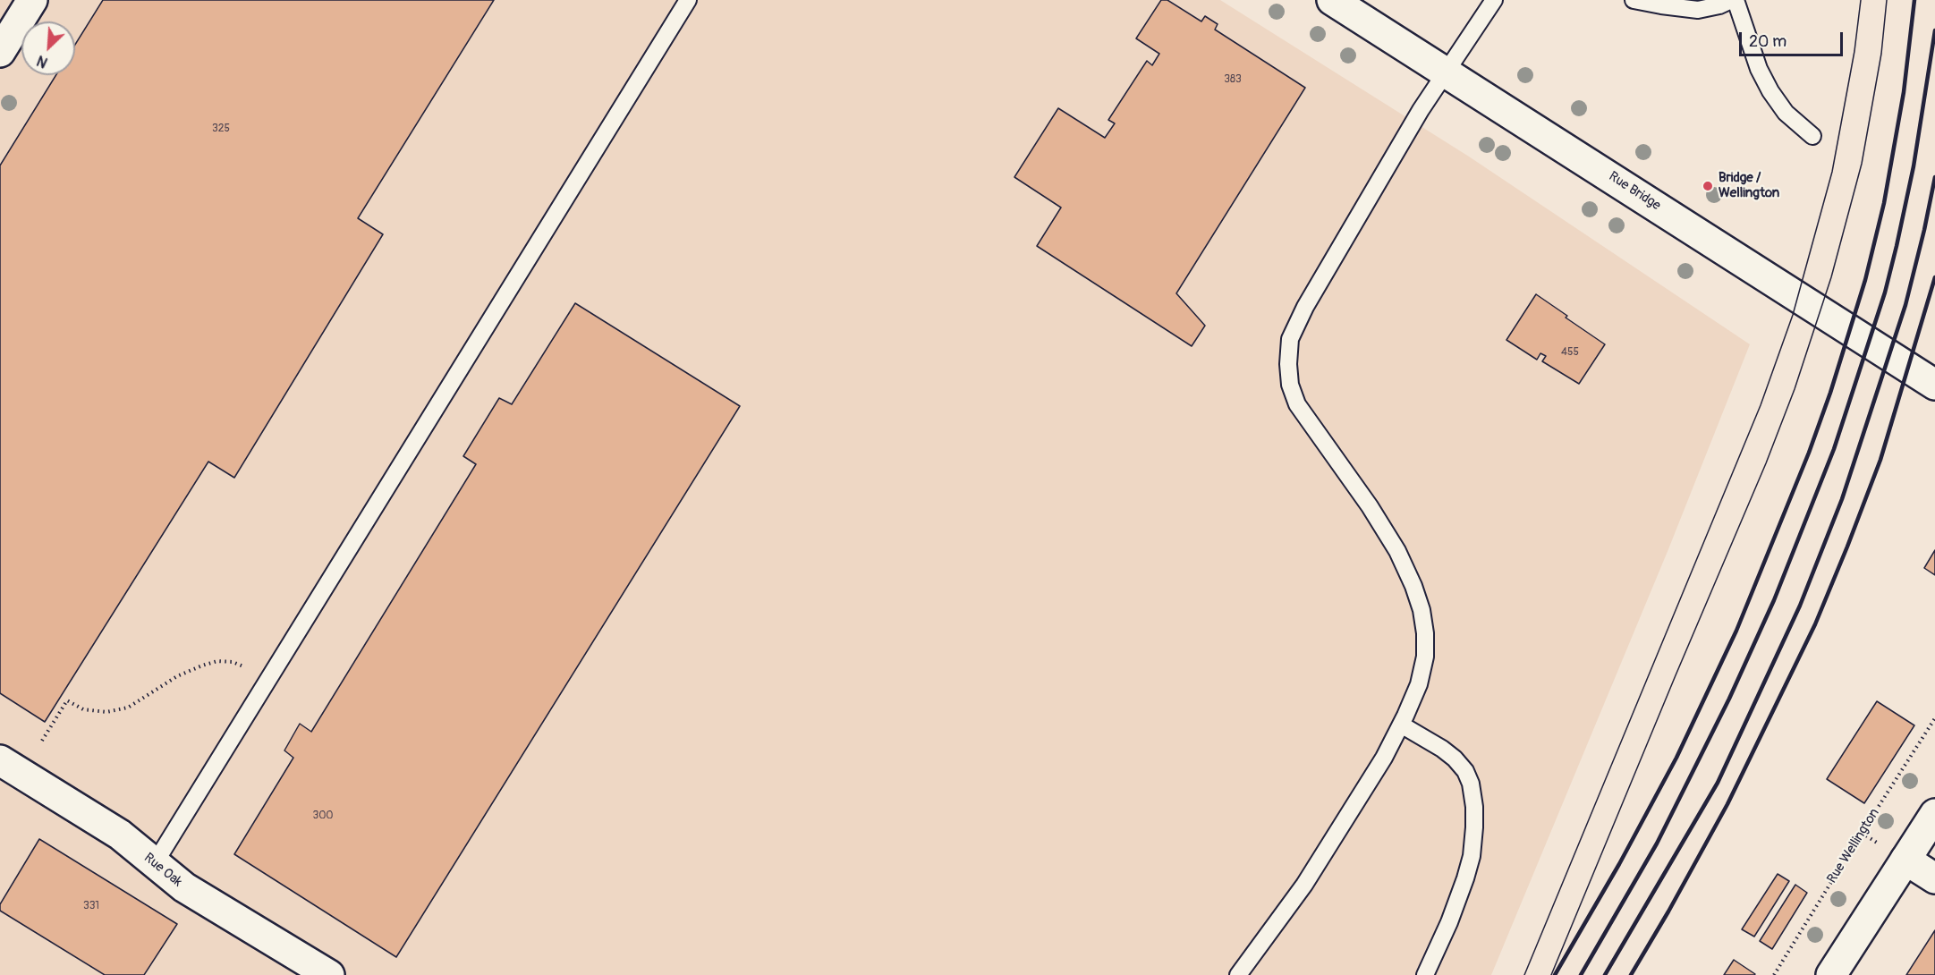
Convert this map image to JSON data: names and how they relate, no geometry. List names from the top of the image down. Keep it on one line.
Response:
{"streets":{"main road":["Rue Bridge","Rue Oak"],"path":["Rue Wellington"]},"places":["Bridge / Wellington"],"house_numbers":["383","325","455","300","331"],"scale_bar":"20 m","north":"bottom left"}
